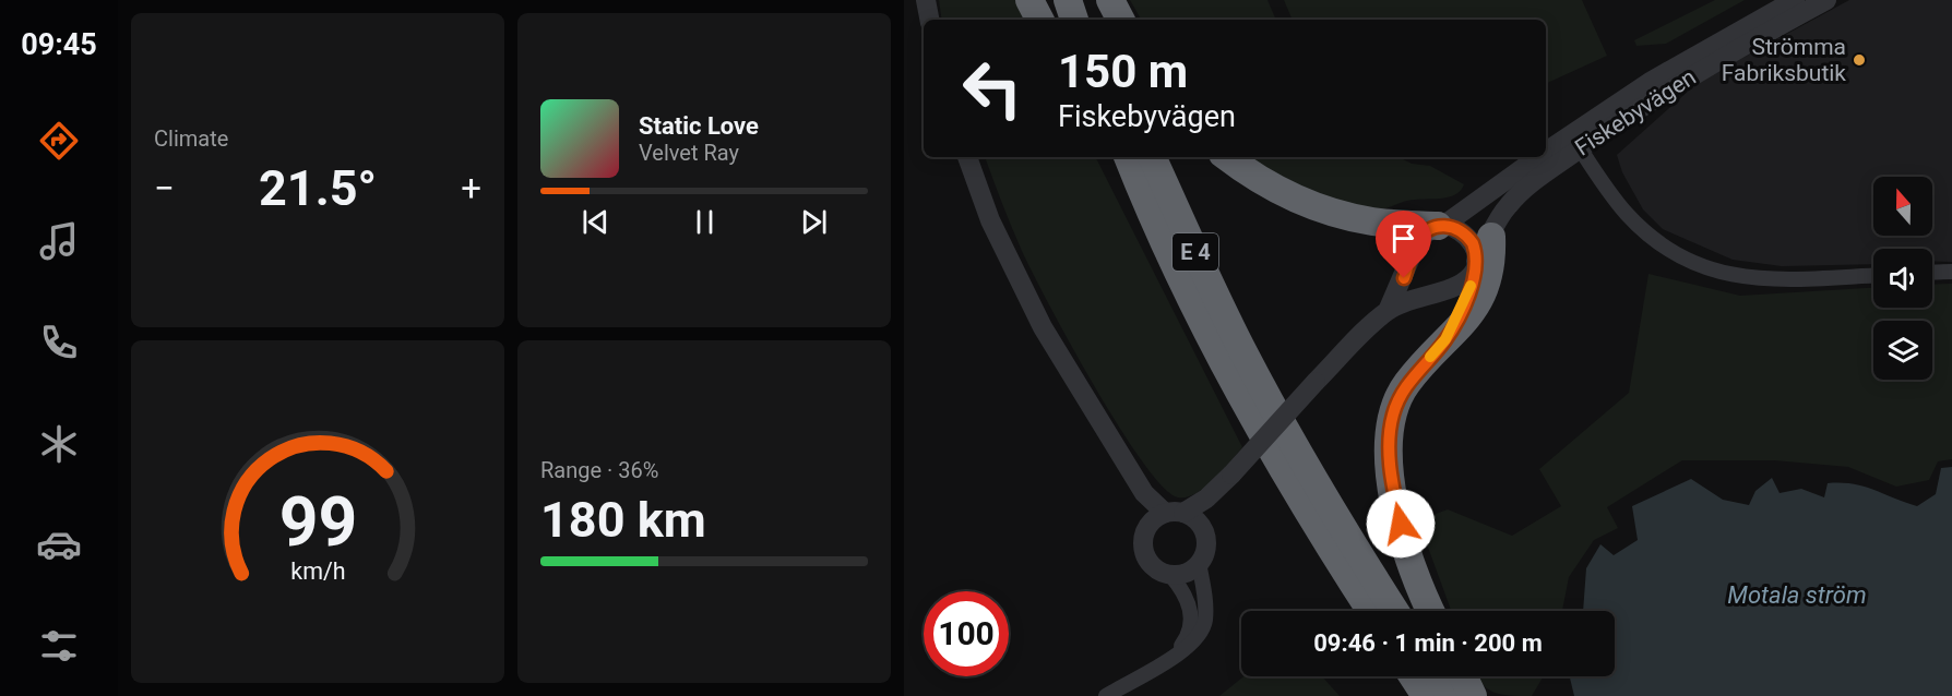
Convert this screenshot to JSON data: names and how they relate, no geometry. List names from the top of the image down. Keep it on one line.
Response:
{"streets":{"highway":["E 4"],"street":["Fiskebyvägen"]},"water":["Motala ström"],"places":["Strömma Fabriksbutik"],"north":"top","page":{"tabs":"09:45","tile":["Climate",["Range · 36%","180 km"]],"turn":["150 m","Fiskebyvägen"],"song":["Static Love","Velvet Ray"],"heat":["−","21.5°","+"],"limit":"100","trip":"09:46 · 1 min · 200 m","gauge":["99","km/h"]}}
